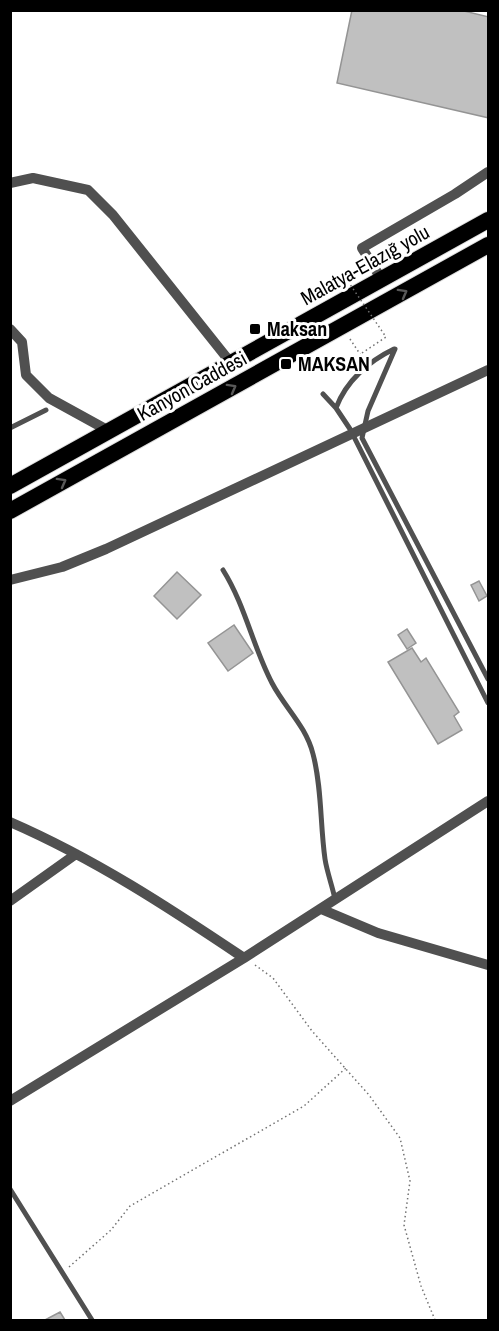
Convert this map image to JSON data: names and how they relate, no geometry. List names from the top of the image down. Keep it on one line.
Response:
{"streets":{"highway":["Malatya-Elazığ yolu","Kanyon Caddesi"]},"one_way":["Kanyon Caddesi"],"places":{"transit":["Maksan","MAKSAN"]}}
